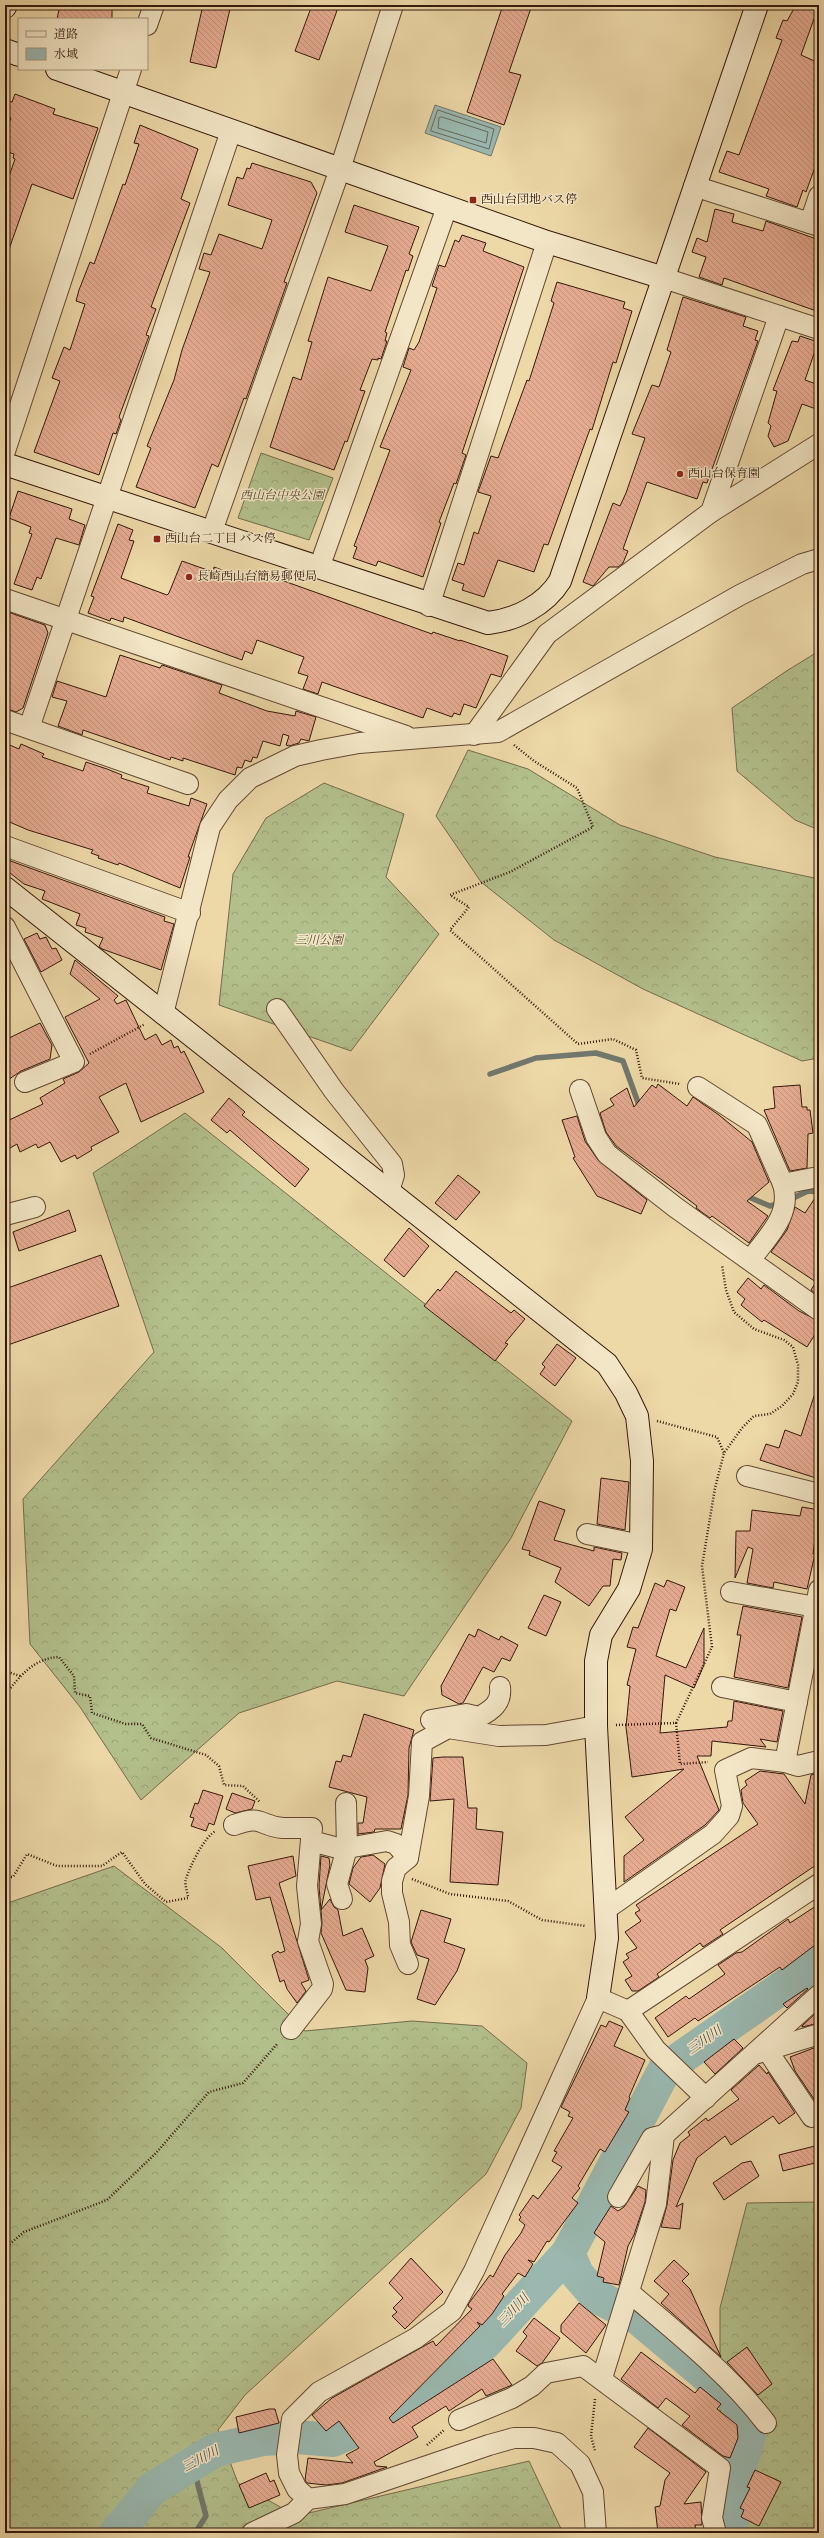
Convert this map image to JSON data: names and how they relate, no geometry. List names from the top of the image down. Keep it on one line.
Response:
{"water":["三川川"],"parks":["西山台中央公園","三川公園"],"places":{"transit":["西山台団地バス停","西山台二丁目 バス停"],"other":["西山台保育園","長崎西山台簡易郵便局"]},"legend":["道路","水域"]}
